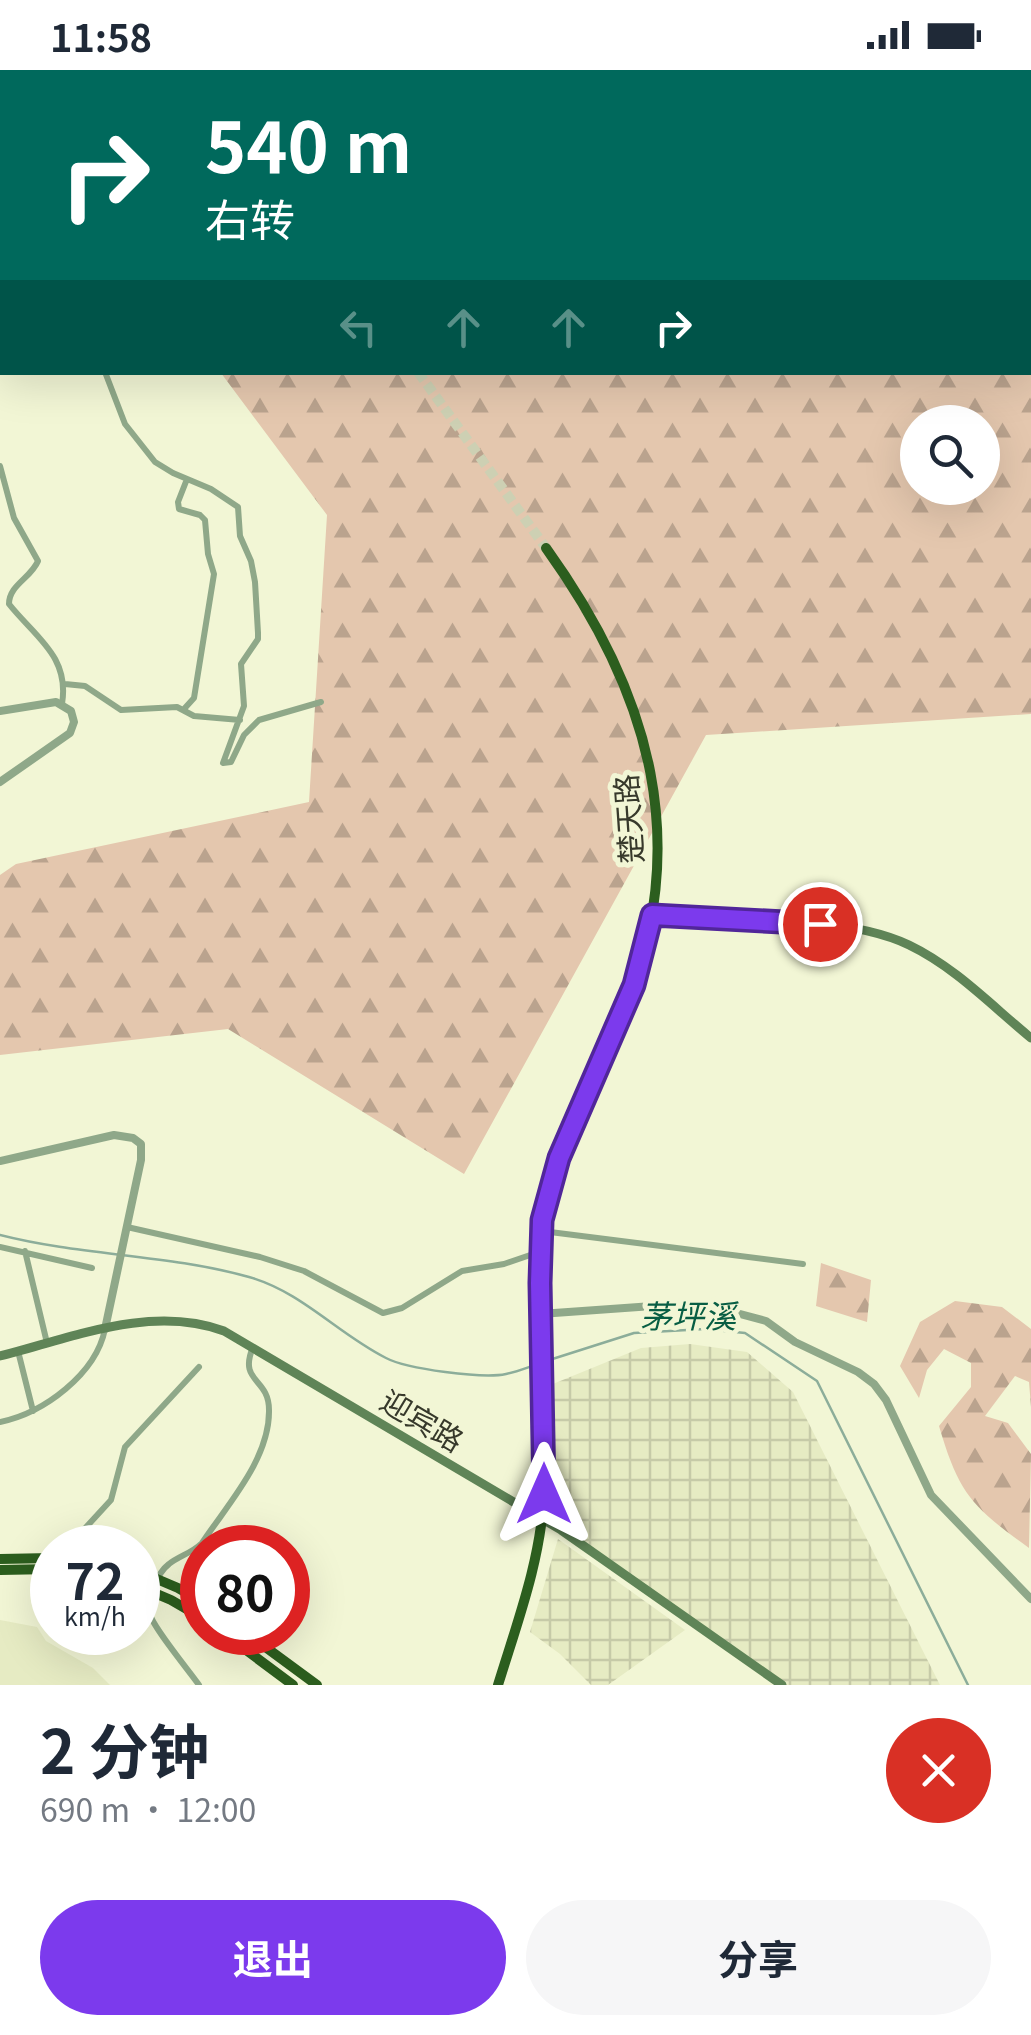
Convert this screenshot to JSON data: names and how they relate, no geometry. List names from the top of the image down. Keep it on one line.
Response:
{"streets":{"highway":["楚天路"],"main road":["迎宾路"]},"crossings":[["楚天路","迎宾路"]],"water":["茅坪溪"],"page":{"status":"11:58","turn":["540 m","右转"],"speed":"72 km/h","limit":"80","heading":["2 分钟","690 m · 12:00"],"buttons":["退出","分享"]}}
